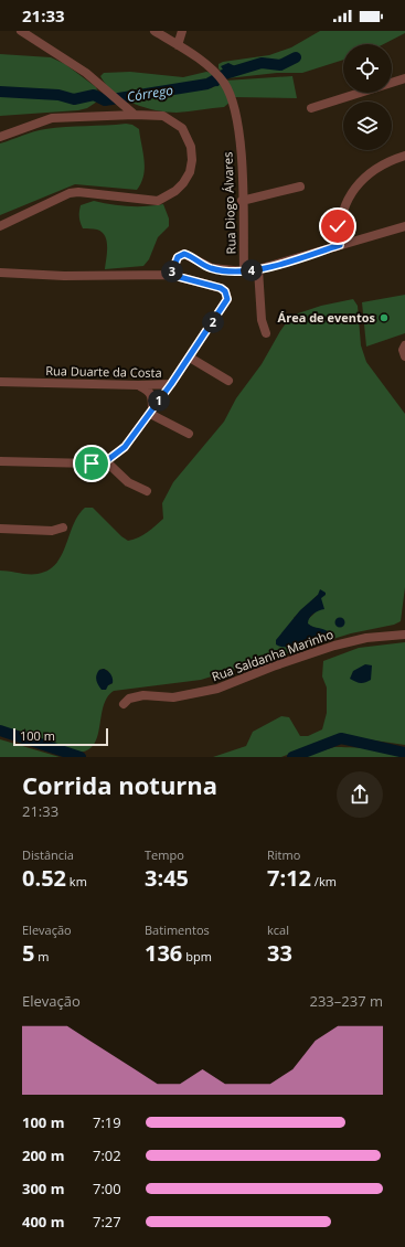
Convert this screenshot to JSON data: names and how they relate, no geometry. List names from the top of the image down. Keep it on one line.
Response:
{"streets":{"street":["Rua Diogo Álvares","Rua Duarte da Costa","Rua Saldanha Marinho"]},"water":["Córrego"],"places":["Área de eventos"],"scale_bar":"100 m","page":{"status":"21:33","pins":["4","3","2","1"],"scale":"100 m","heading":["Corrida noturna","21:33"],"stats":[["Distância","0.52 km"],["Tempo","3:45"],["Ritmo","7:12 /km"],["Elevação","5 m"],["Batimentos","136 bpm"],["kcal","33"]],"chart":["Elevação","233–237 m"],"list":[{"name":"100 m","note":"7:19"},{"name":"200 m","note":"7:02"},{"name":"300 m","note":"7:00"},{"name":"400 m","note":"7:27"}]}}
